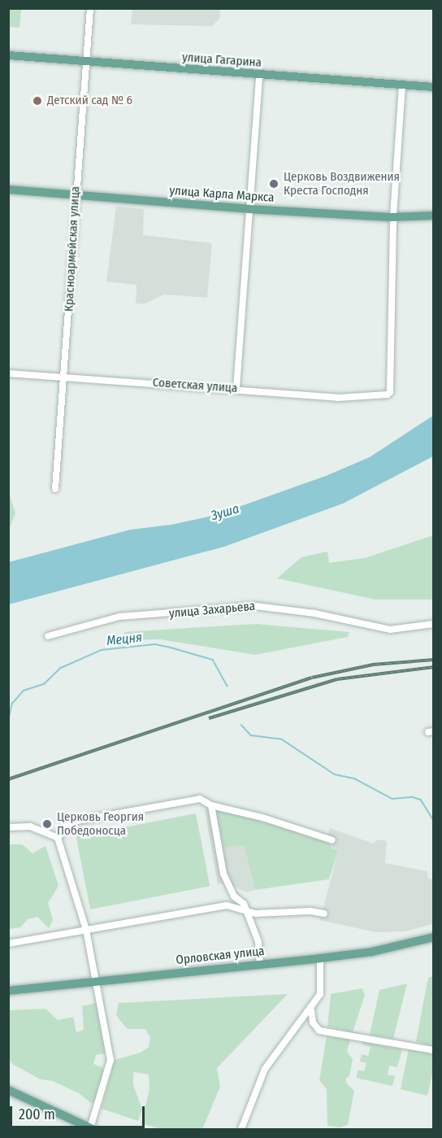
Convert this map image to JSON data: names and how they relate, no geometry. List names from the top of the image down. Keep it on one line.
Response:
{"streets":{"main road":["улица Гагарина","улица Карла Маркса","Орловская улица"],"street":["Красноармейская улица","Советская улица","улица Захарьева"]},"crossings":[["улица Гагарина","Красноармейская улица"],["улица Карла Маркса","Красноармейская улица"],["улица Карла Маркса","Советская улица"],["Красноармейская улица","Советская улица"]],"water":["Зуша","Мецня"],"places":["Детский сад № 6","Церковь Воздвижения Креста Господня","Церковь Георгия Победоносца"],"scale_bar":"200 m"}
